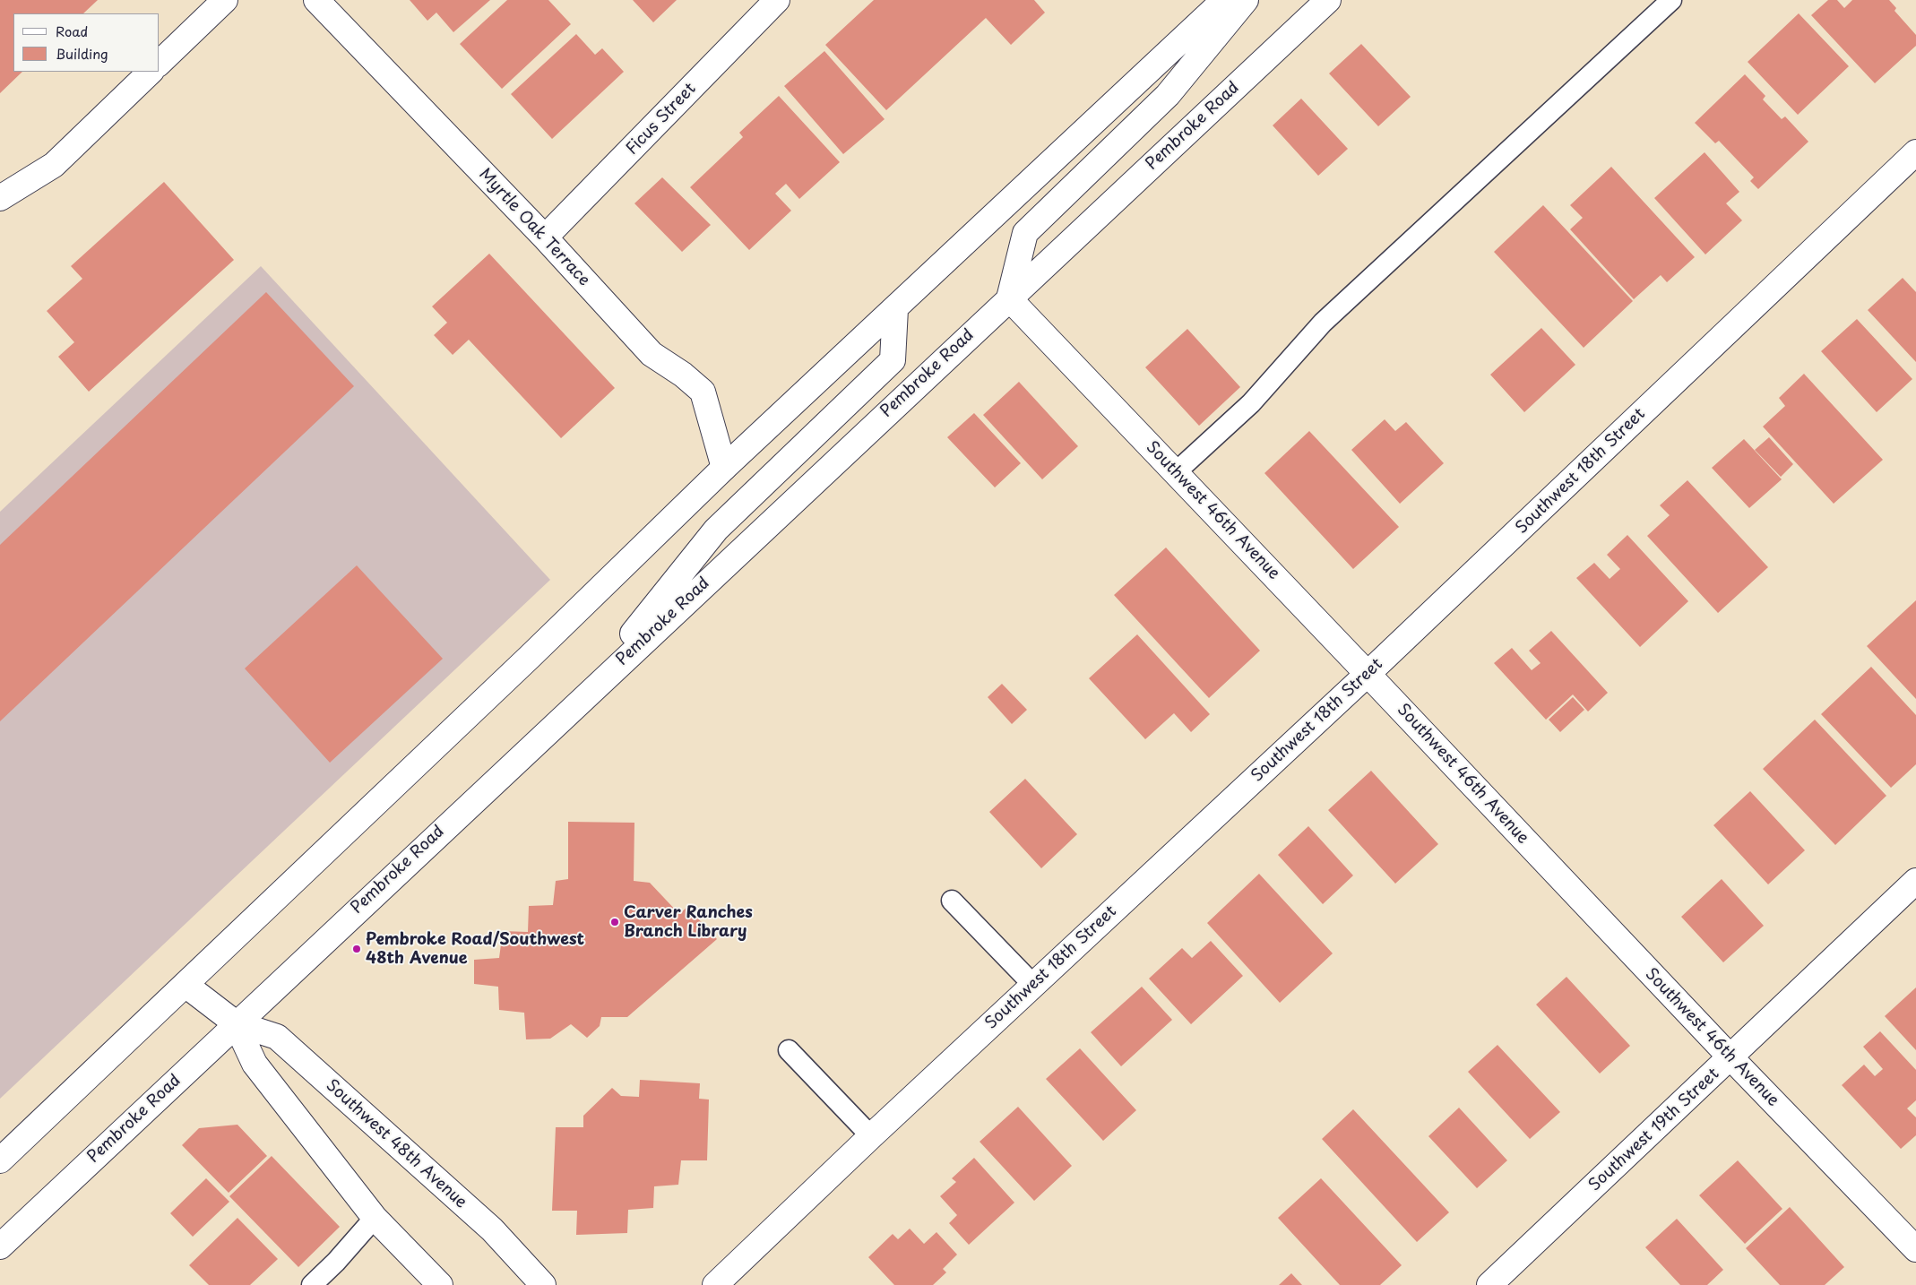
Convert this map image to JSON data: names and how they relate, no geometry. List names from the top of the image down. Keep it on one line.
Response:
{"streets":{"street":["Ficus Street","Pembroke Road","Myrtle Oak Terrace","Southwest 18th Street","Southwest 46th Avenue","Southwest 19th Street","Southwest 48th Avenue"]},"crossings":[["Ficus Street","Myrtle Oak Terrace"],["Pembroke Road","Southwest 46th Avenue"],["Pembroke Road","Southwest 48th Avenue"],["Southwest 18th Street","Southwest 46th Avenue"],["Southwest 46th Avenue","Southwest 19th Street"]],"places":["Carver Ranches Branch Library","Pembroke Road/Southwest 48th Avenue"],"legend":["Road","Building"]}
